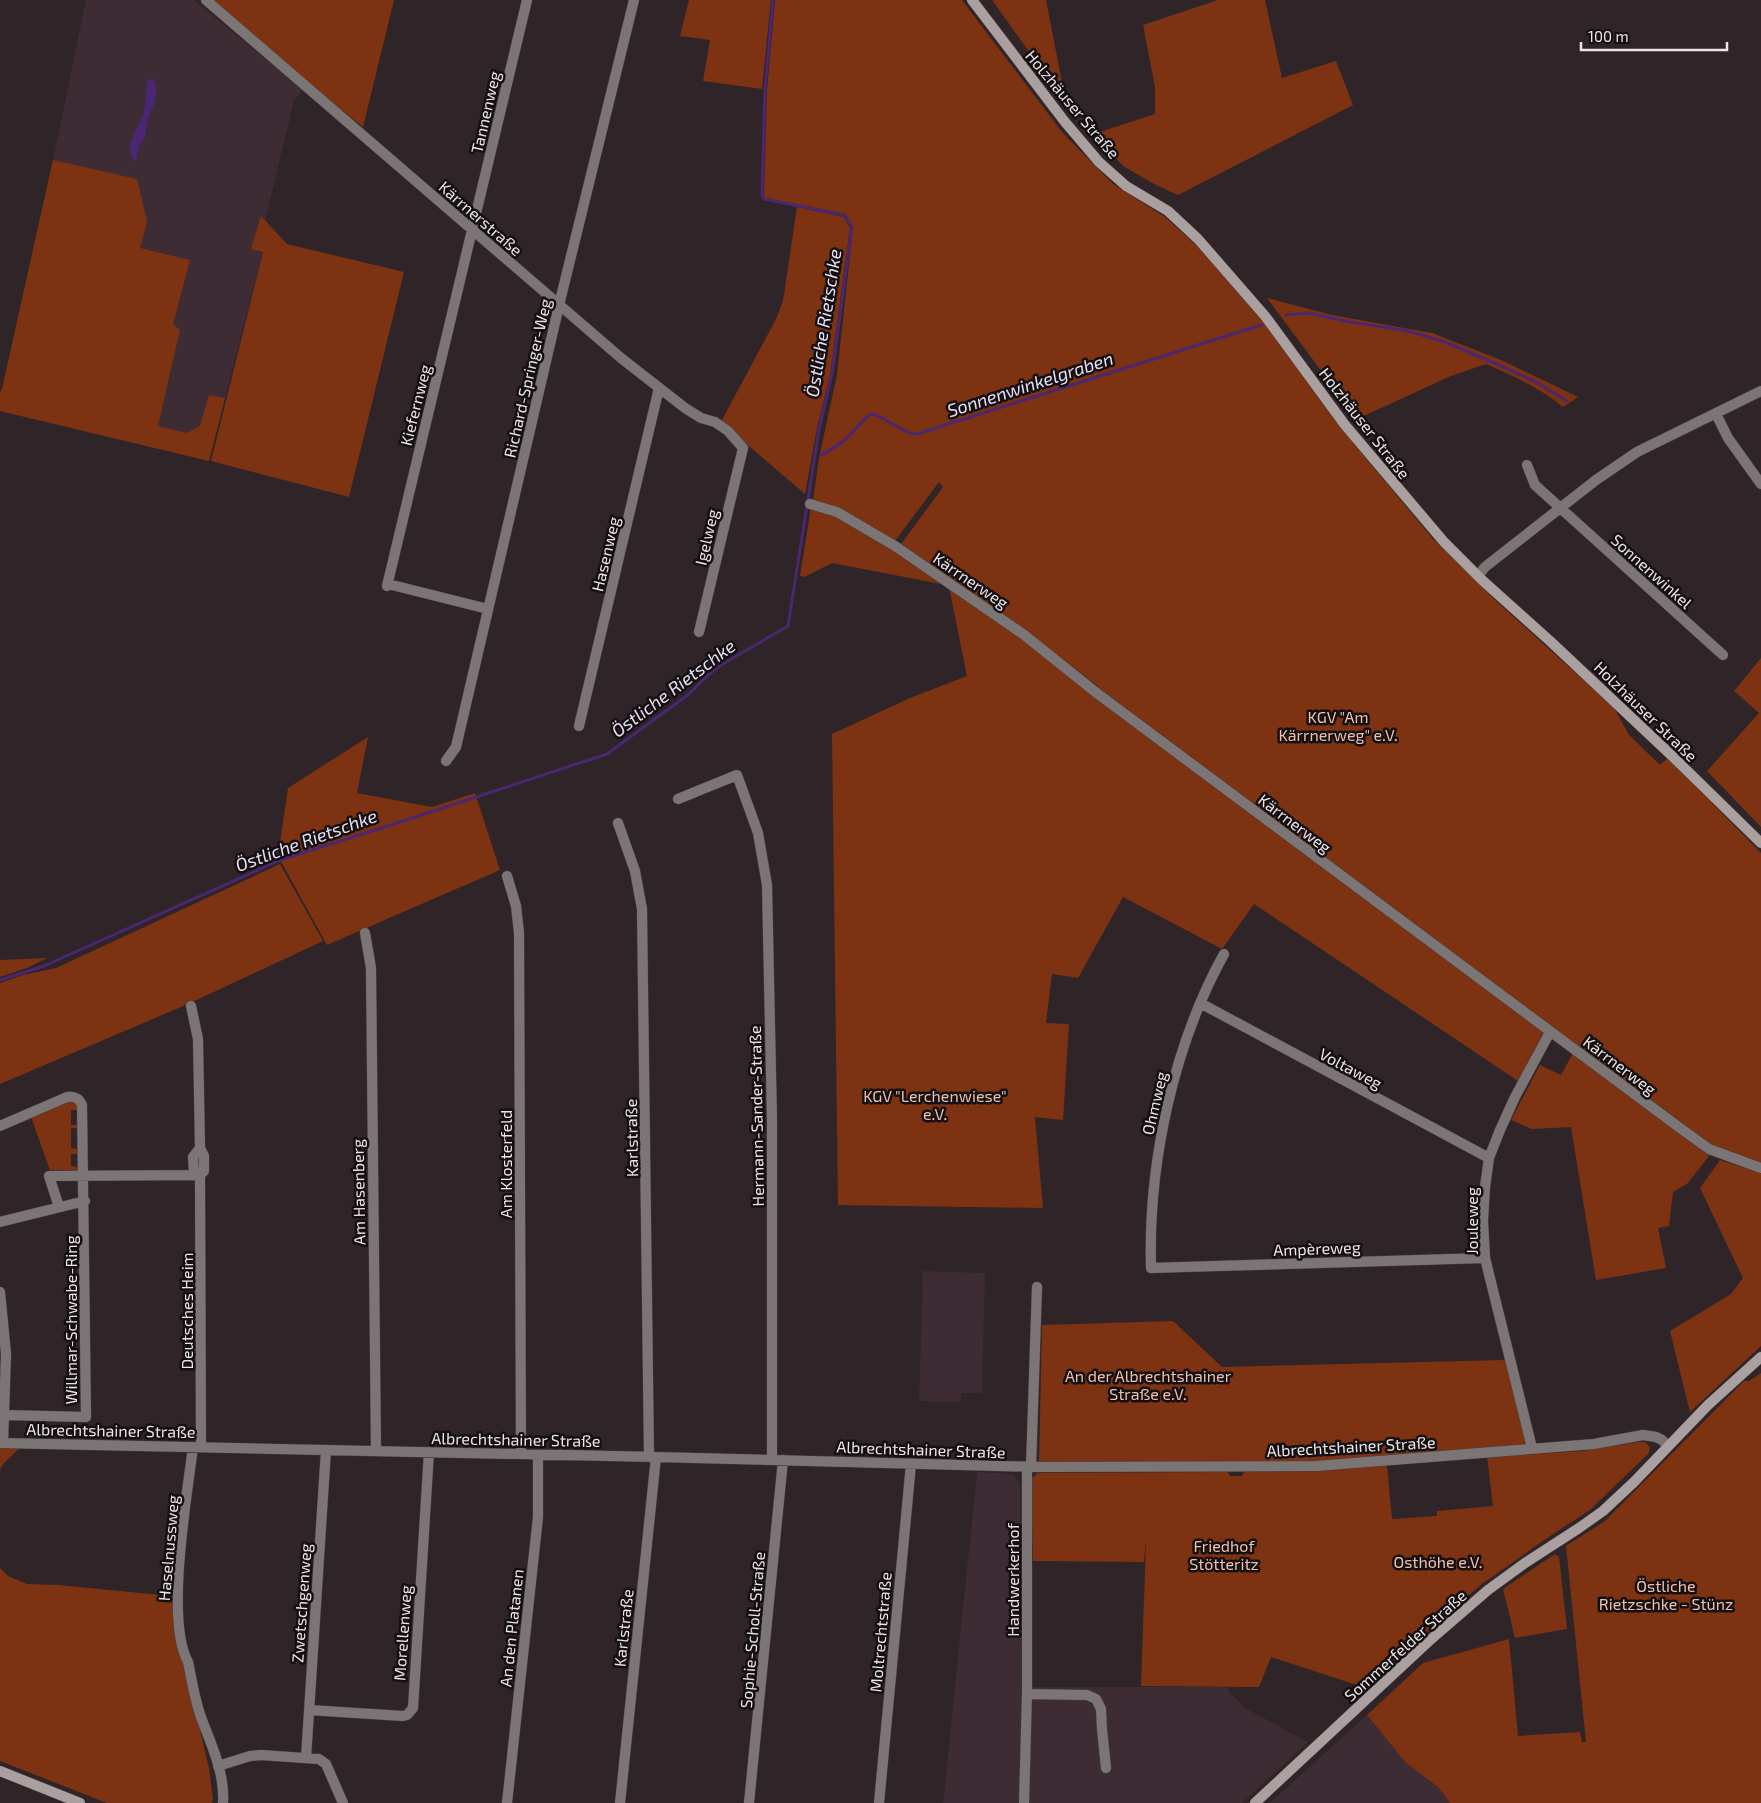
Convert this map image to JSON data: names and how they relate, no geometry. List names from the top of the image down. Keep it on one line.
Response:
{"streets":{"main road":["Holzhäuser Straße","Sommerfelder Straße"],"street":["Tannenweg","Kärrnerstraße","Richard-Springer-Weg","Kiefernweg","Igelweg","Hasenweg","Sonnenwinkel","Kärrnerweg","Voltaweg","Ohmweg","Hermann-Sander-Straße","Karlstraße","Am Klosterfeld","Am Hasenberg","Jouleweg","Ampèreweg","Deutsches Heim","Willmar-Schwabe-Ring","Albrechtshainer Straße","Haselnussweg","Handwerkerhof","Zwetschgenweg","An den Platanen","Sophie-Scholl-Straße","Moltrechtstraße","Morellenweg"]},"crossings":[["Tannenweg","Kärrnerstraße"],["Tannenweg","Kiefernweg"],["Kärrnerstraße","Richard-Springer-Weg"],["Kärrnerstraße","Kiefernweg"],["Kärrnerstraße","Igelweg"],["Kärrnerstraße","Hasenweg"],["Richard-Springer-Weg","Kiefernweg"],["Kärrnerweg","Jouleweg"],["Voltaweg","Ohmweg"],["Voltaweg","Jouleweg"],["Ohmweg","Ampèreweg"],["Hermann-Sander-Straße","Albrechtshainer Straße"],["Karlstraße","Albrechtshainer Straße"],["Am Klosterfeld","Albrechtshainer Straße"],["Am Hasenberg","Albrechtshainer Straße"],["Jouleweg","Ampèreweg"],["Jouleweg","Albrechtshainer Straße"],["Deutsches Heim","Albrechtshainer Straße"],["Deutsches Heim","Haselnussweg"],["Albrechtshainer Straße","Haselnussweg"],["Albrechtshainer Straße","Handwerkerhof"],["Albrechtshainer Straße","Zwetschgenweg"],["Albrechtshainer Straße","An den Platanen"],["Albrechtshainer Straße","Sophie-Scholl-Straße"],["Albrechtshainer Straße","Moltrechtstraße"],["Albrechtshainer Straße","Morellenweg"],["Albrechtshainer Straße","Sommerfelder Straße"],["Zwetschgenweg","Morellenweg"]],"water":["Östliche Rietschke","Sonnenwinkelgraben"],"parks":["KGV \"Am Kärrnerweg\" e.V.","KGV \"Lerchenwiese\" e.V.","An der Albrechtshainer Straße e.V.","Friedhof Stötteritz","Osthöhe e.V.","Östliche Rietzschke - Stünz"],"scale_bar":"100 m"}
